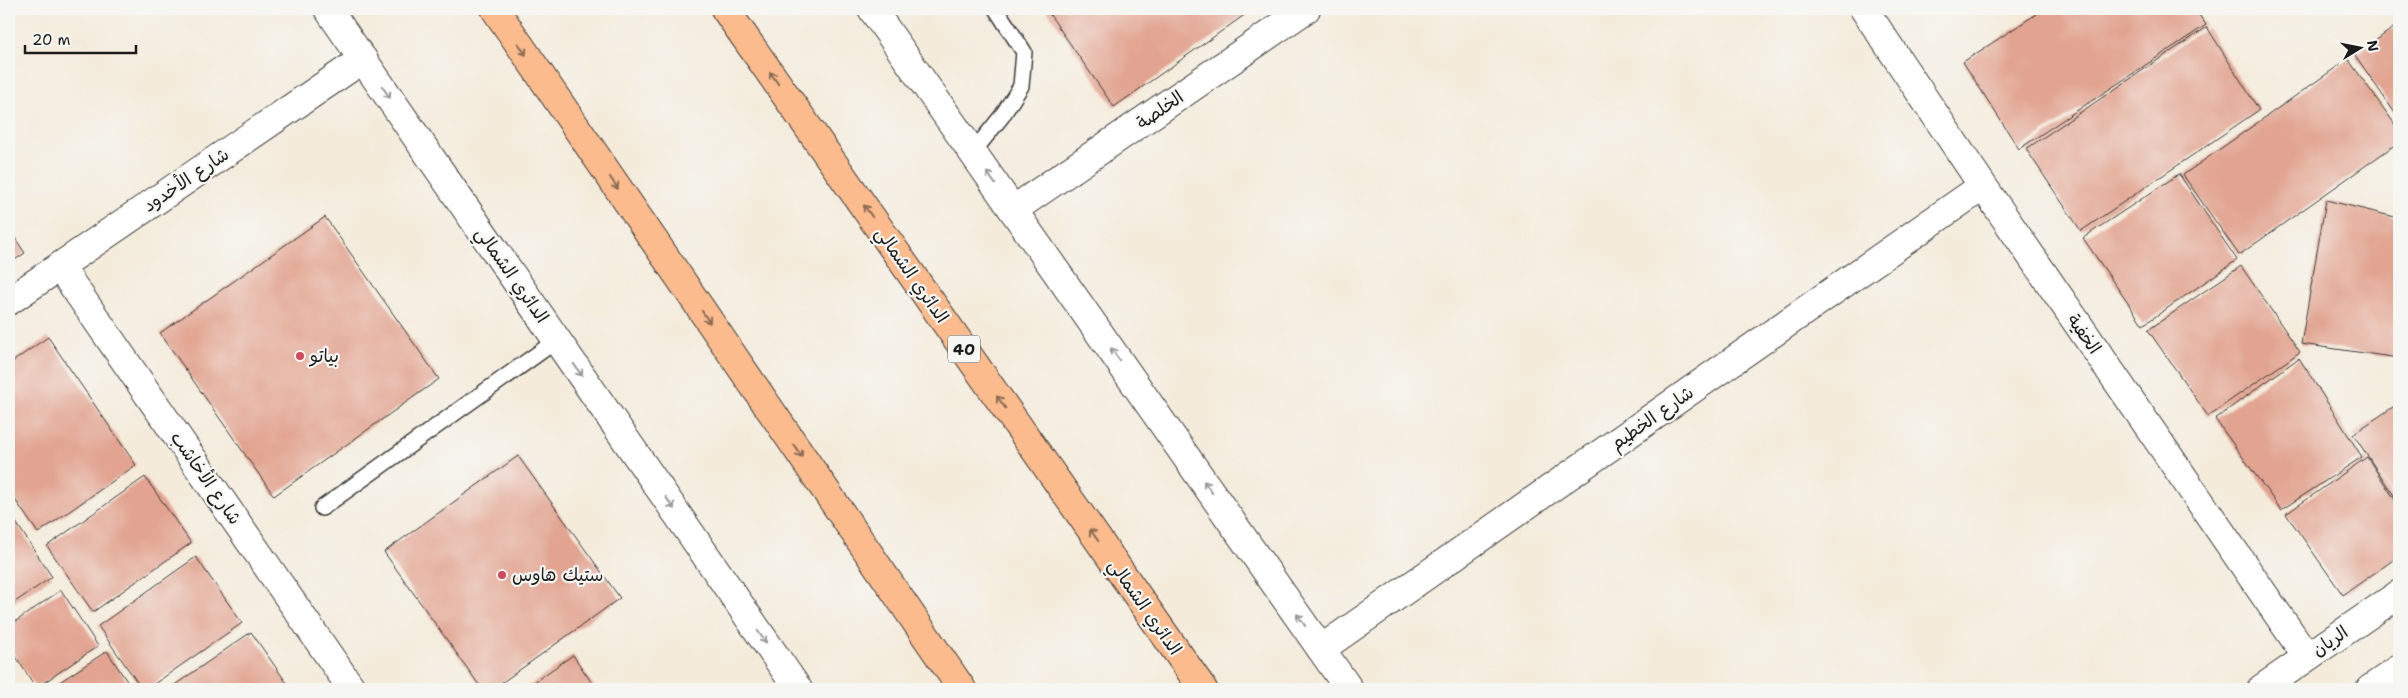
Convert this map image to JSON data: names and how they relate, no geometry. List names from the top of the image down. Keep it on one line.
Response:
{"streets":{"highway":["الدائري الشمالي","40"],"street":["الخلصة","شارع الأخدود","الخفية","شارع الخطيم","شارع الأخاشب","الريان"]},"crossings":[["شارع الأخدود","الدائري الشمالي"],["شارع الأخدود","شارع الأخاشب"],["الخفية","شارع الخطيم"],["الخفية","الريان"]],"places":["بياتو","ستيك هاوس"],"scale_bar":"20 m","north":"right"}
